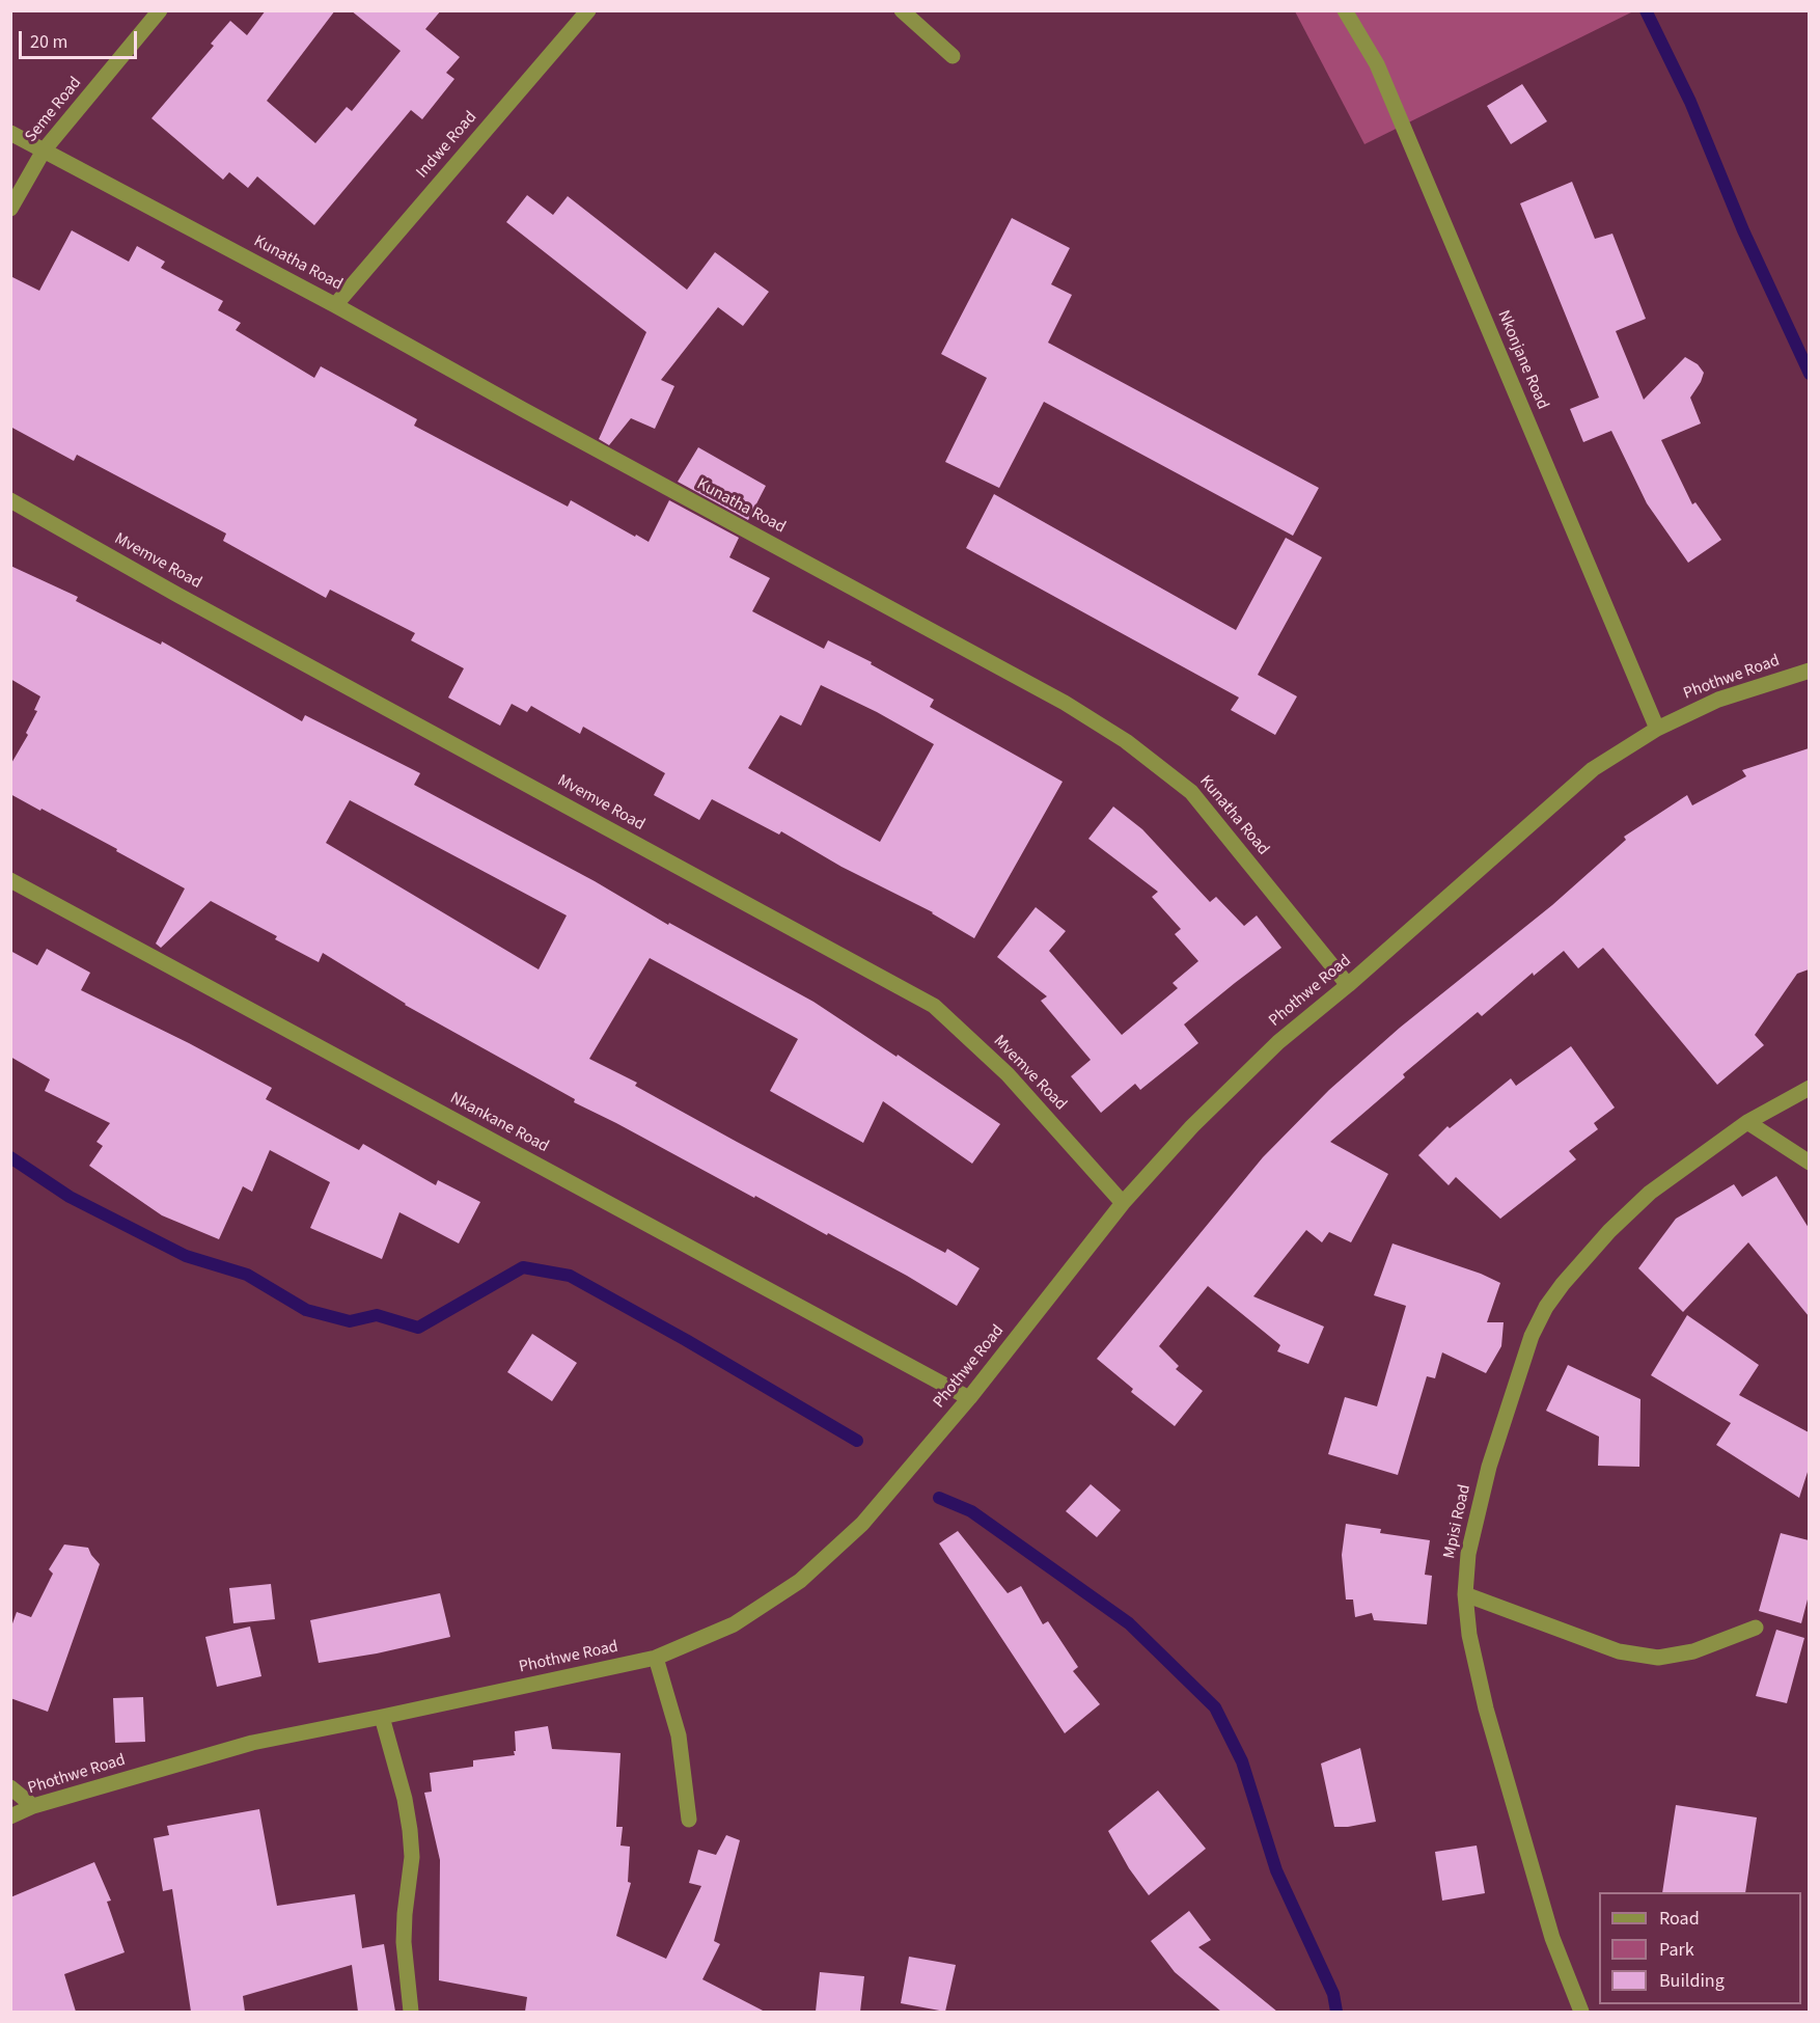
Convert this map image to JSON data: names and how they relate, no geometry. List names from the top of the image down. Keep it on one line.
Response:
{"streets":{"street":["Seme Road","Indwe Road","Kunatha Road","Nkonjane Road","Mvemve Road","Phothwe Road","Nkankane Road","Mpisi Road"]},"crossings":[["Seme Road","Kunatha Road"],["Indwe Road","Kunatha Road"],["Kunatha Road","Phothwe Road"],["Nkonjane Road","Phothwe Road"],["Mvemve Road","Phothwe Road"],["Phothwe Road","Nkankane Road"]],"legend":["Road","Park","Building"],"scale_bar":"20 m"}
